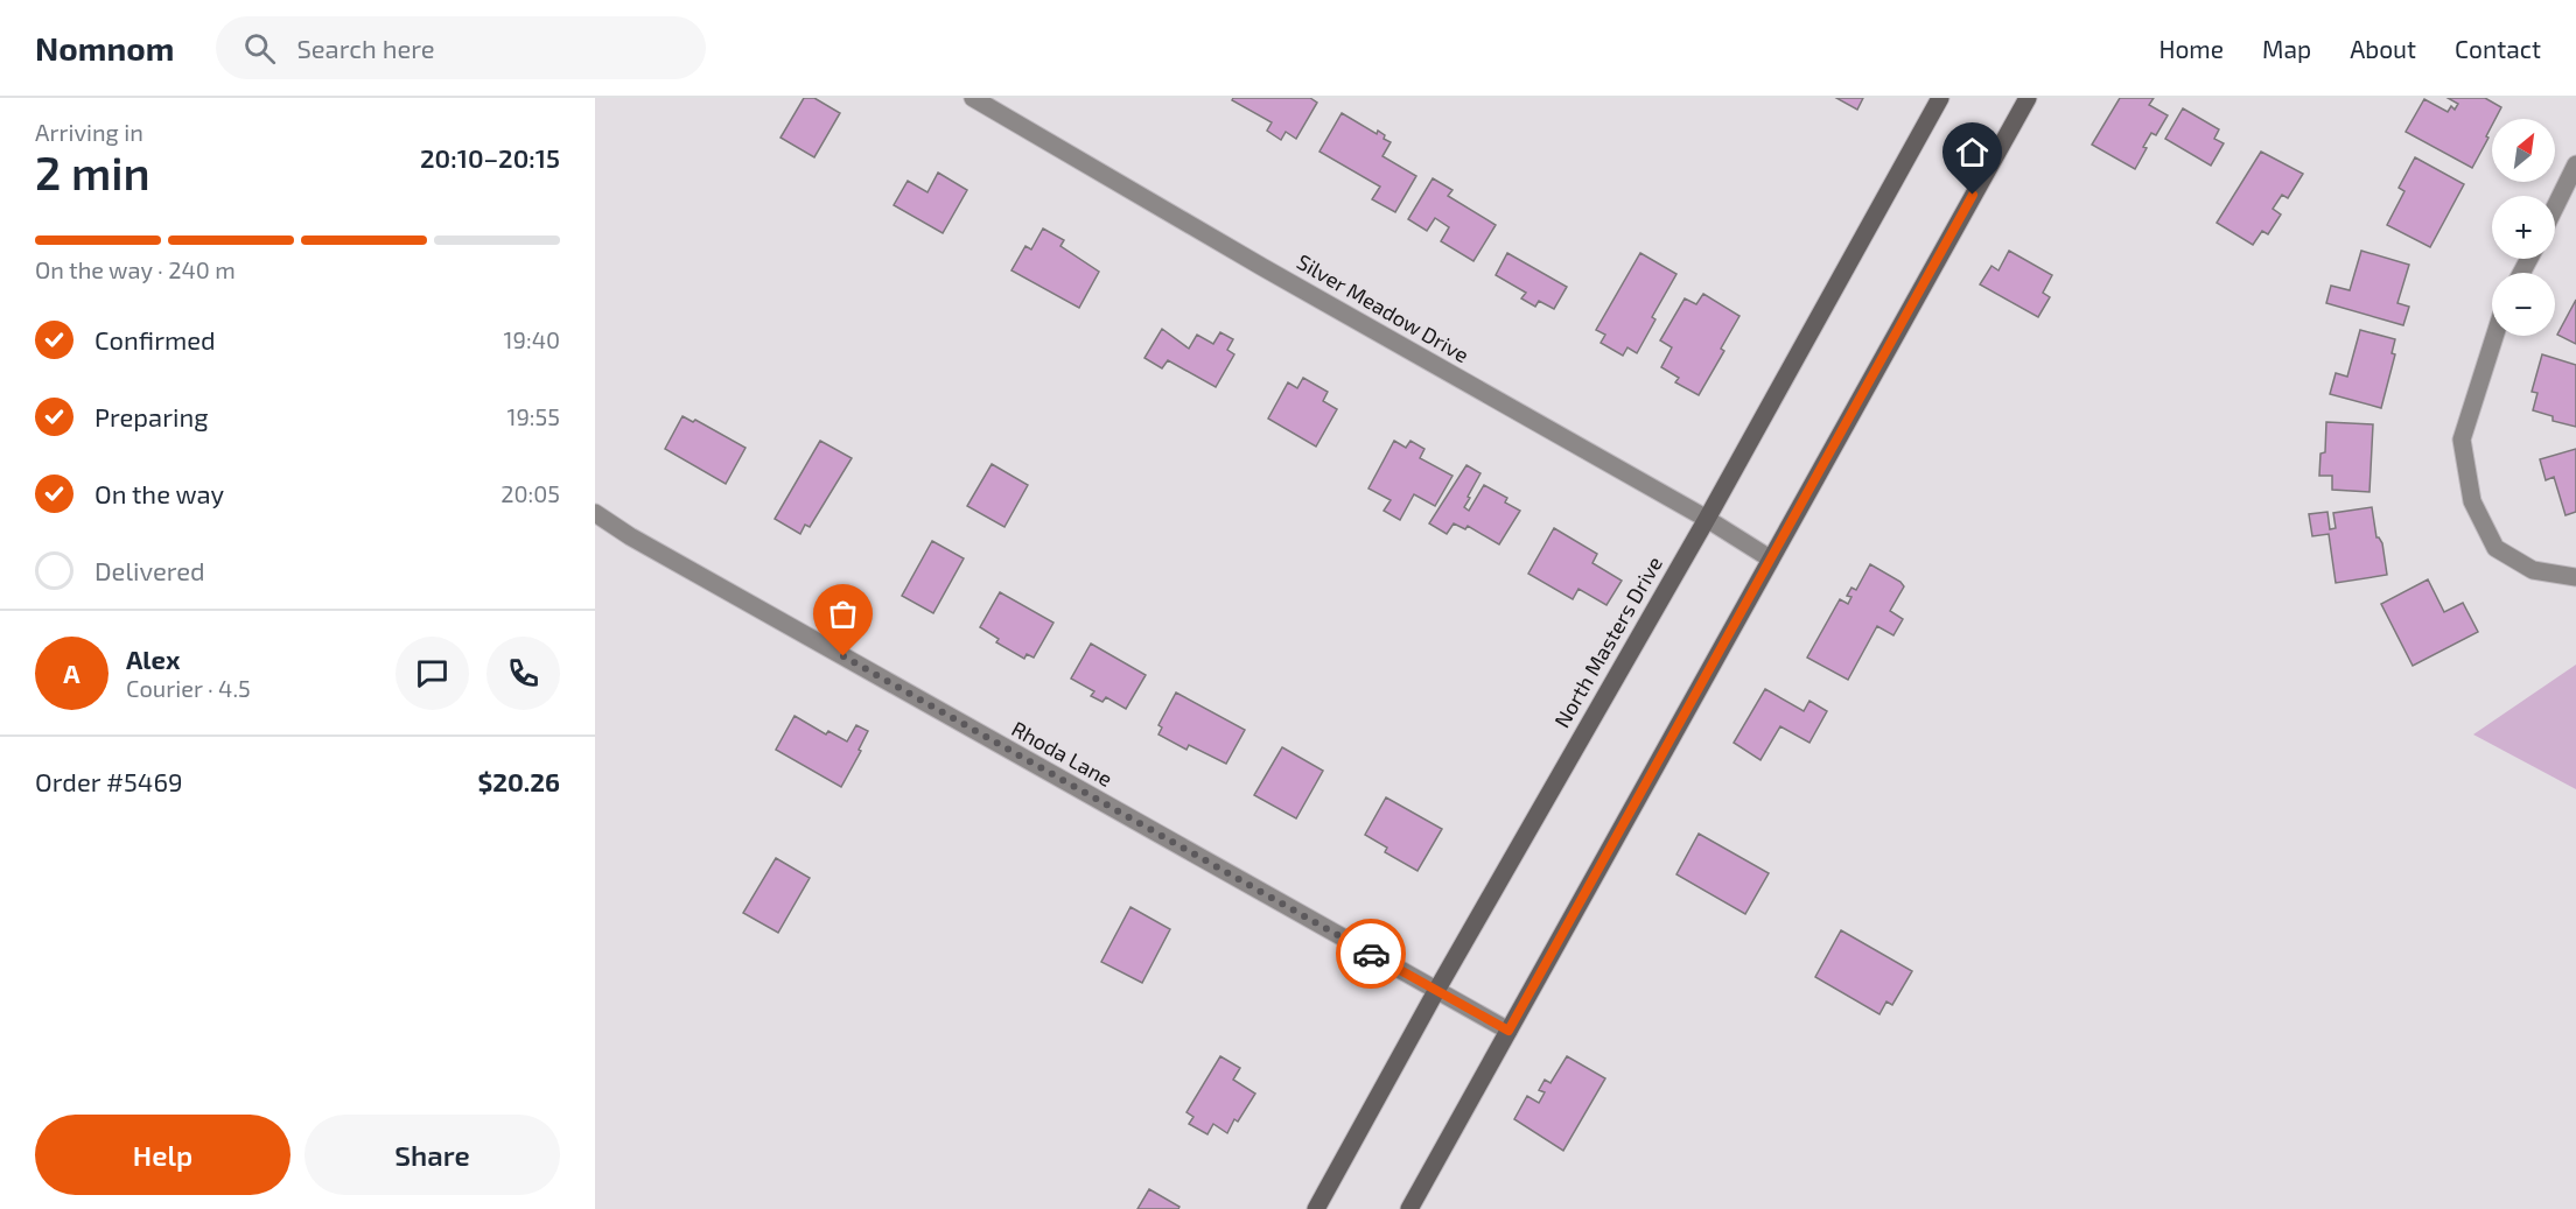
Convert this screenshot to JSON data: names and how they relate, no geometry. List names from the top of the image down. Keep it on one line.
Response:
{"streets":{"main road":["North Masters Drive"],"street":["Silver Meadow Drive","Rhoda Lane"]},"crossings":[["Silver Meadow Drive","North Masters Drive"],["North Masters Drive","Rhoda Lane"]],"north":"top right","page":{"header":"Nomnom","search":"Search here","nav":["Home","Map","About","Contact"],"heading":["2 min","Arriving in","20:10–20:15"],"panel":["Alex","Courier · 4.5","Order #5469","$20.26"],"map_buttons":["+","−"],"bar":"On the way · 240 m","list":[["Confirmed","19:40"],["Preparing","19:55"],["On the way","20:05"],"Delivered"],"round":"A","buttons":["Help","Share"]}}
